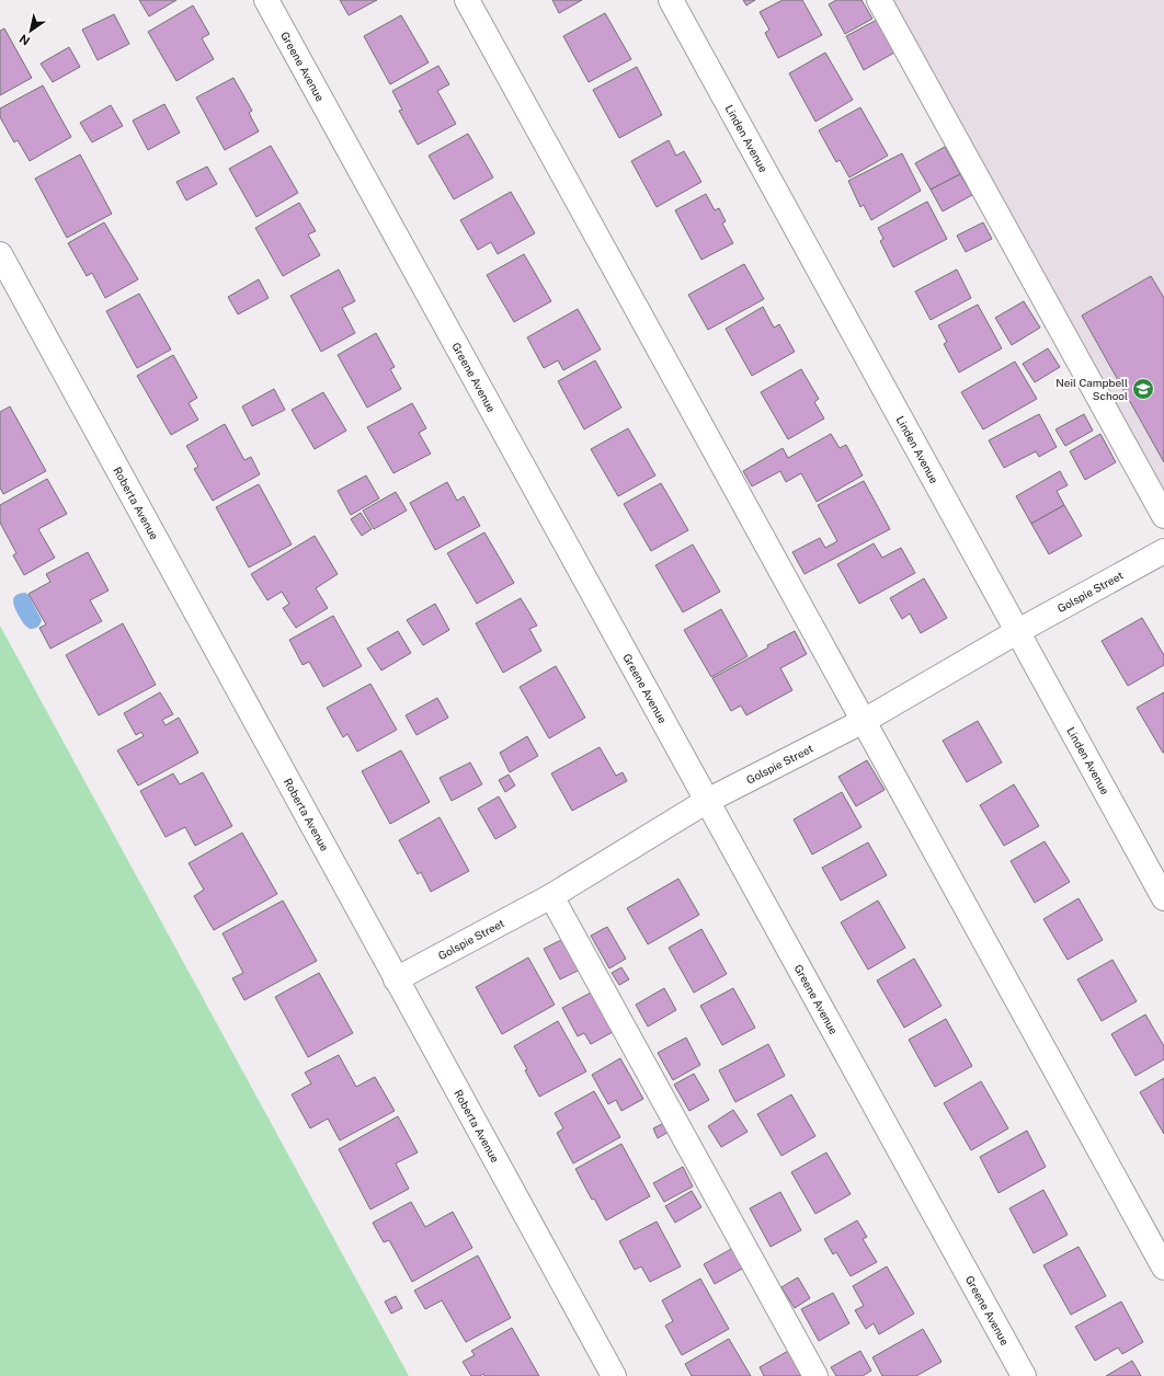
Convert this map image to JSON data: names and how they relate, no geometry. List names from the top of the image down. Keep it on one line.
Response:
{"streets":{"street":["Greene Avenue","Linden Avenue","Roberta Avenue","Golspie Street"]},"crossings":[["Greene Avenue","Golspie Street"],["Linden Avenue","Golspie Street"],["Roberta Avenue","Golspie Street"]],"places":{"school or university":["Neil Campbell School"]},"north":"bottom left"}
